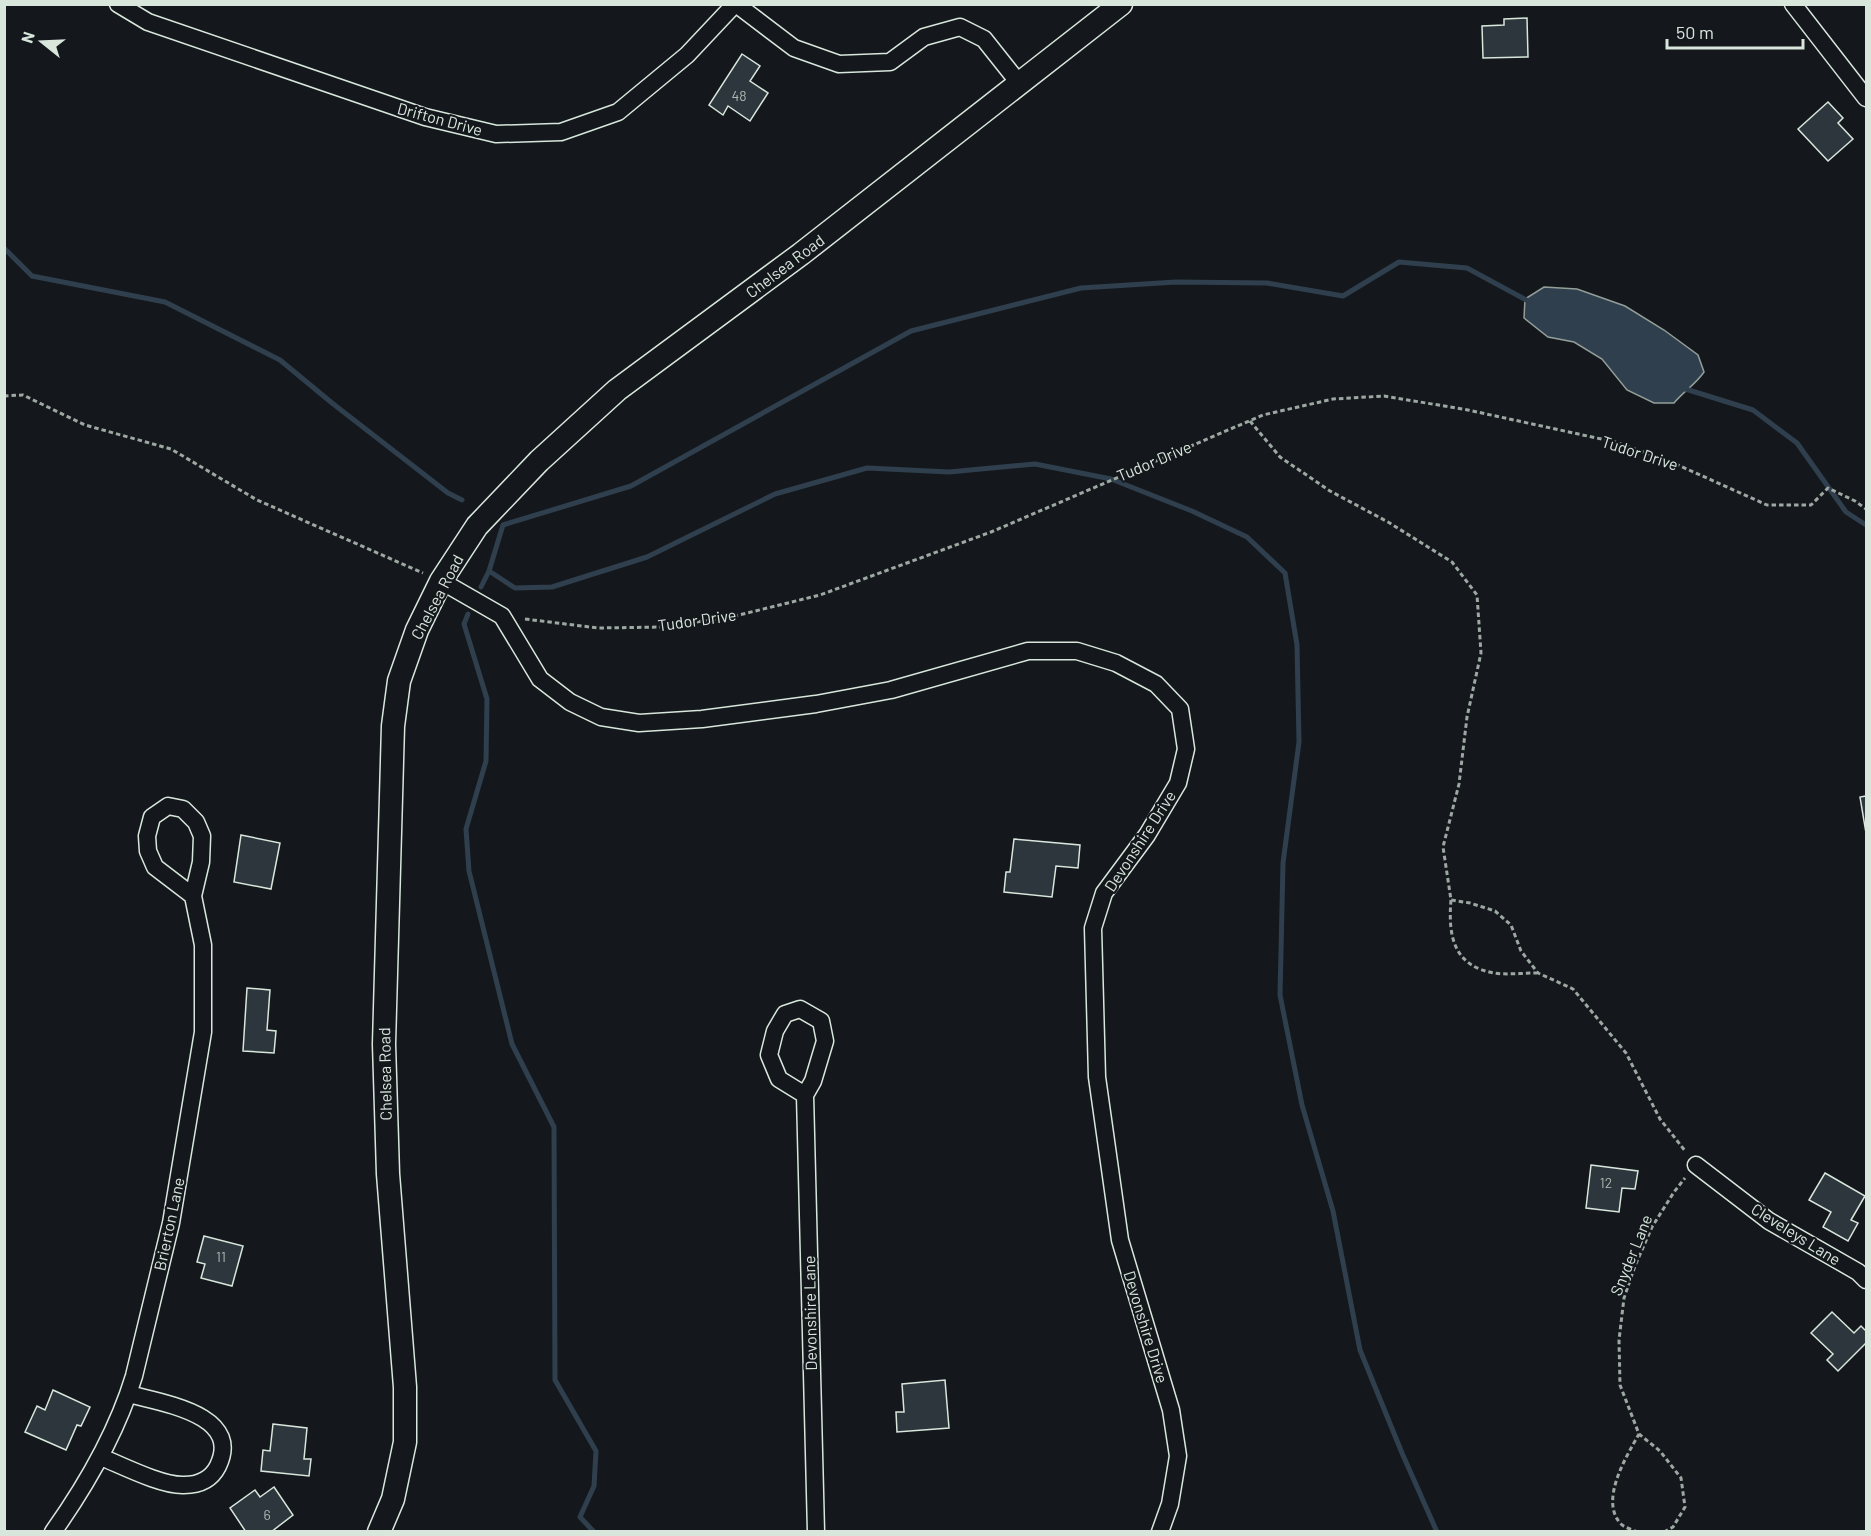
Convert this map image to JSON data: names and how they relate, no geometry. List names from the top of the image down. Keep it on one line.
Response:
{"streets":{"street":["Drifton Drive","Chelsea Road","Devonshire Drive","Brierton Lane","Cleveleys Lane","Devonshire Lane"],"path":["Tudor Drive","Snyder Lane"]},"crossings":[["Drifton Drive","Chelsea Road"],["Tudor Drive","Devonshire Drive"],["Cleveleys Lane","Snyder Lane"]],"house_numbers":["48","12","11","6"],"scale_bar":"50 m","north":"left"}
